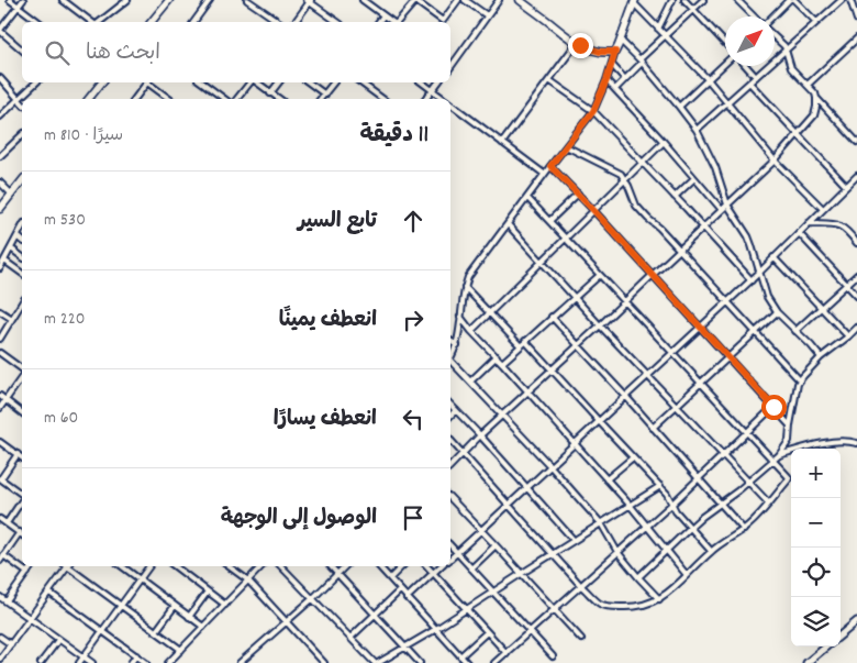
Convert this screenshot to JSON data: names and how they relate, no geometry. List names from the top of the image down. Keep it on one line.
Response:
{"north":"top right","page":{"search":"ابحث هنا","heading":["11 دقيقة","سيرًا · 810 m"],"list":[["تابع السير","530 m"],["انعطف يمينًا","220 m"],["انعطف يسارًا","60 m"],"الوصول إلى الوجهة"],"map_buttons":["+","−"]}}
